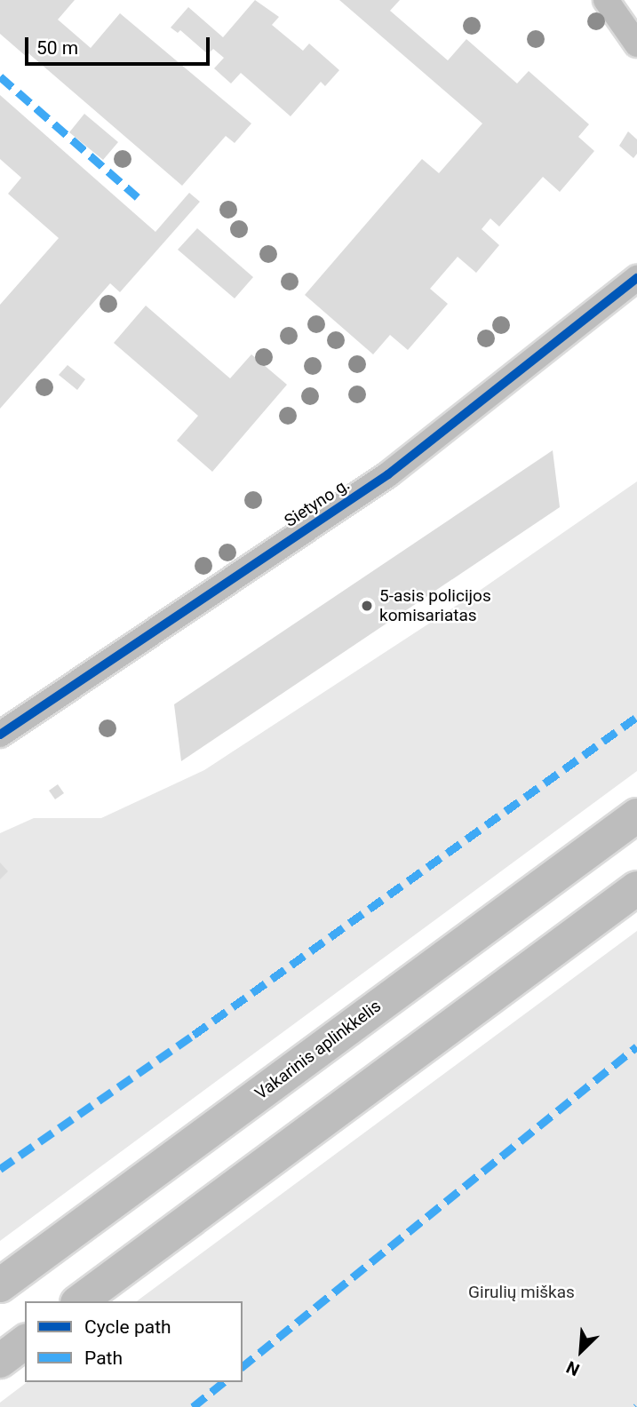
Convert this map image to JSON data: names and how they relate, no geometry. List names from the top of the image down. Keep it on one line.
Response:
{"streets":{"highway":["Vakarinis aplinkkelis"],"street":["Sietyno g."]},"parks":["Girulių miškas"],"places":["5-asis policijos komisariatas"],"legend":["Cycle path","Path"],"scale_bar":"50 m","north":"bottom left"}
